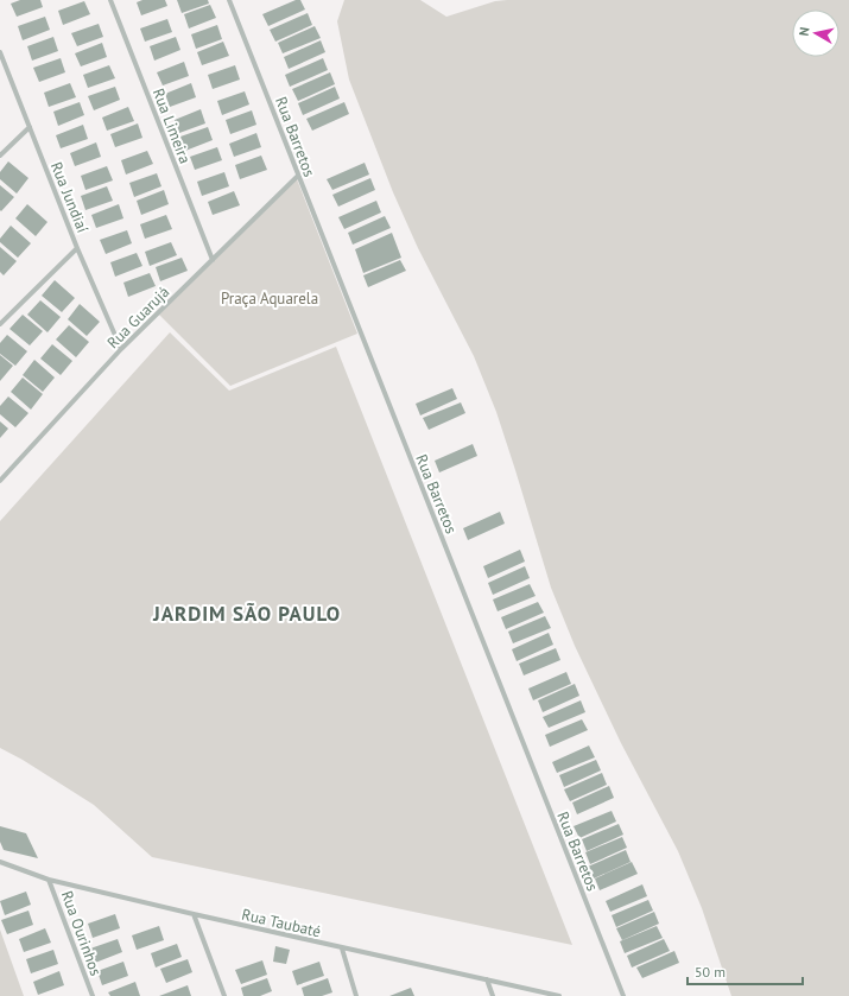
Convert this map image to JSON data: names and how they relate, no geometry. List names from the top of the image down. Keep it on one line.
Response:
{"streets":{"street":["Rua Limeira","Rua Barretos","Rua Jundiaí","Rua Guarujá","Rua Taubaté","Rua Ourinhos"]},"crossings":[["Rua Limeira","Rua Guarujá"],["Rua Barretos","Rua Guarujá"],["Rua Jundiaí","Rua Guarujá"],["Rua Taubaté","Rua Ourinhos"]],"districts":["JARDIM SÃO PAULO"],"parks":["Praça Aquarela"],"scale_bar":"50 m","north":"left"}
